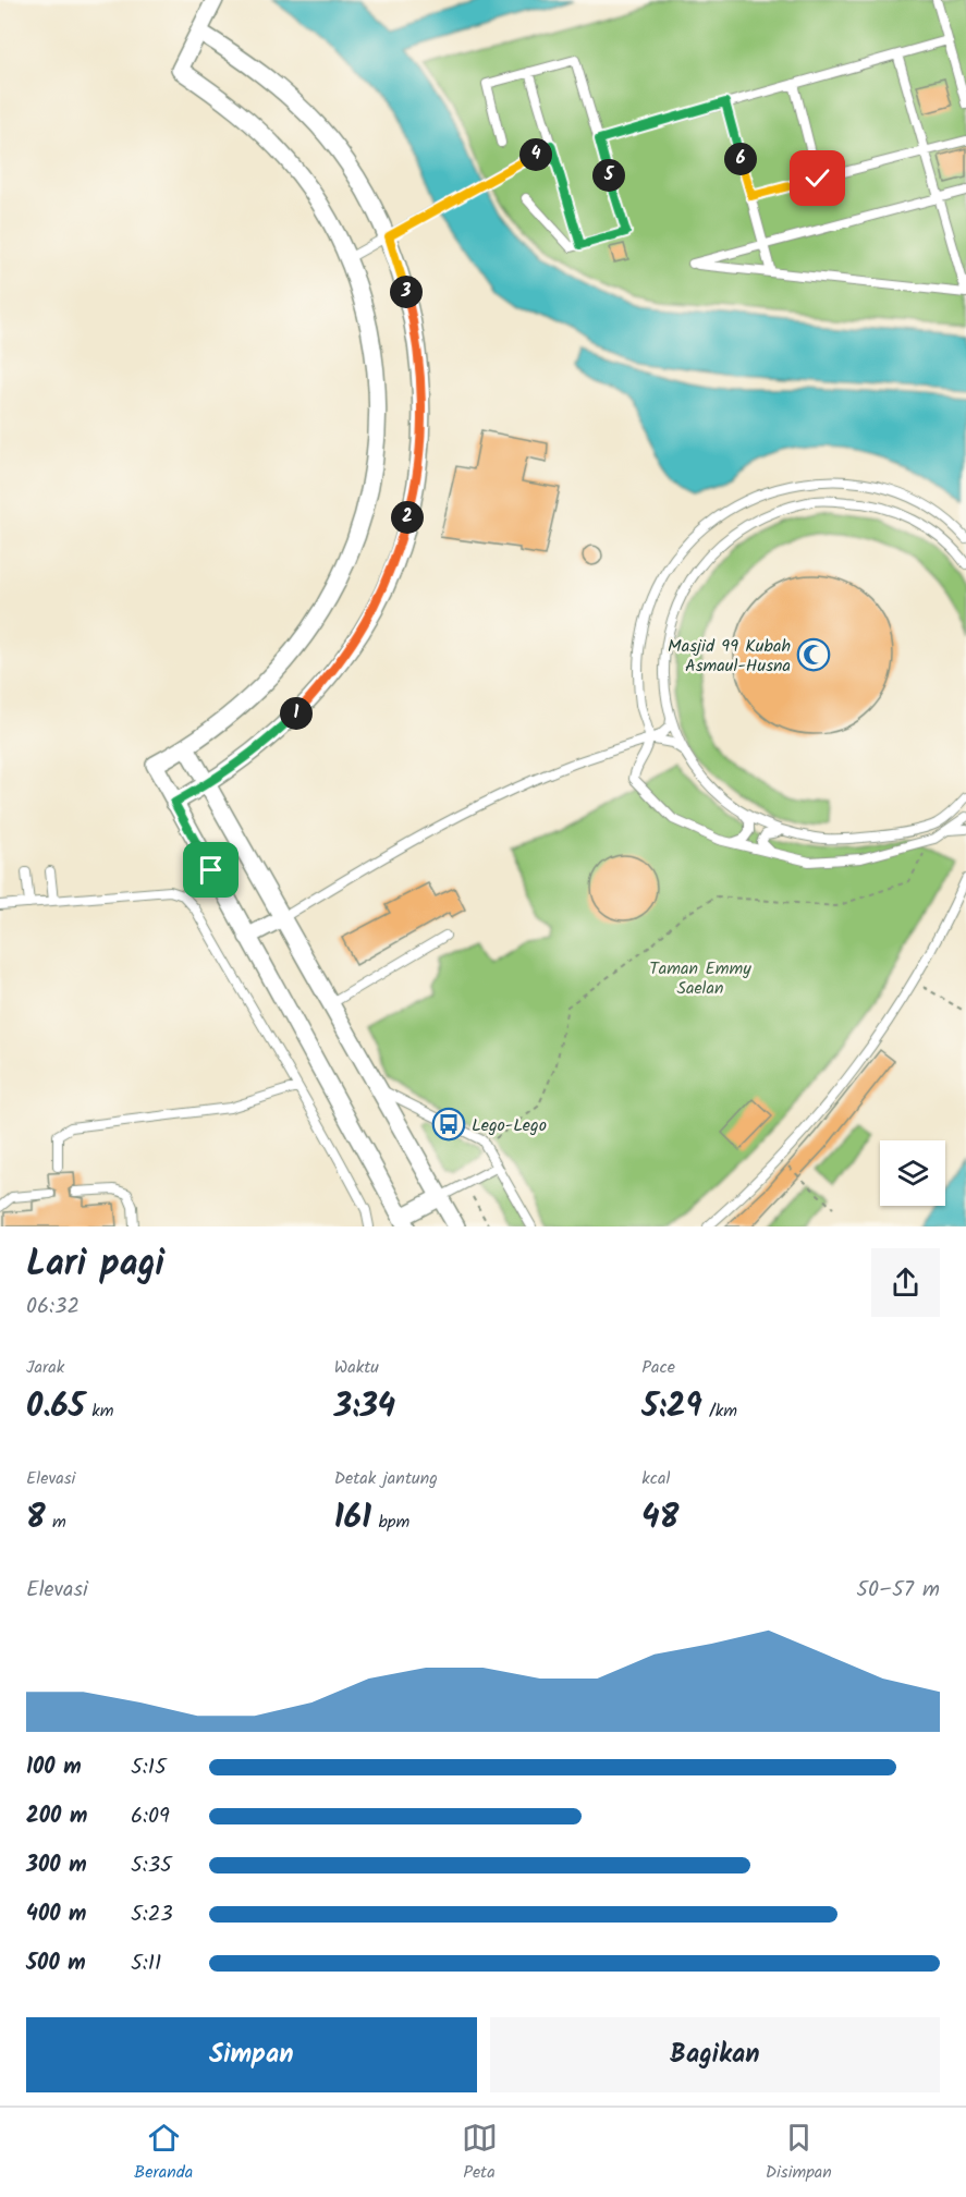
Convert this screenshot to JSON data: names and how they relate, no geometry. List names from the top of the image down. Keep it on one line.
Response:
{"parks":["Taman Emmy Saelan"],"places":{"mosque":["Masjid 99 Kubah Asmaul-Husna"],"bus stop":["Lego-Lego"]},"page":{"pins":["4","6","5","3","2","1"],"heading":["Lari pagi","06:32"],"stats":[["Jarak","0.65 km"],["Waktu","3:34"],["Pace","5:29 /km"],["Elevasi","8 m"],["Detak jantung","161 bpm"],["kcal","48"]],"chart":["Elevasi","50–57 m"],"list":[{"name":"100 m","note":"5:15"},{"name":"200 m","note":"6:09"},{"name":"300 m","note":"5:35"},{"name":"400 m","note":"5:23"},{"name":"500 m","note":"5:11"}],"buttons":["Simpan","Bagikan"],"tabs":["Beranda","Peta","Disimpan"]}}
